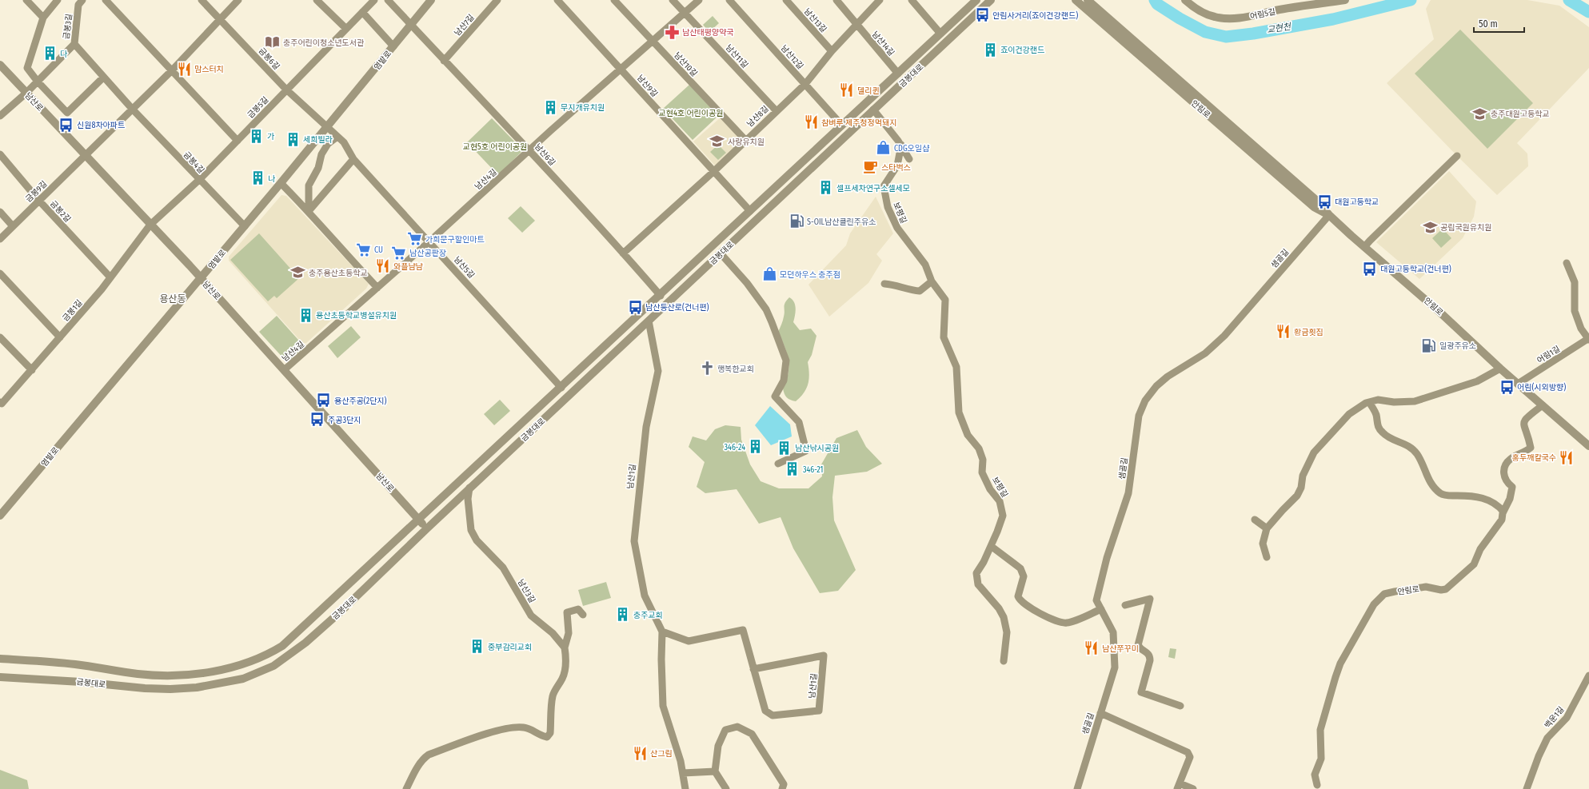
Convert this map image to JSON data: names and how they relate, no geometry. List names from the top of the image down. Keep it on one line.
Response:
{"streets":{"street":["어림5길","남산13길","남산7길","금봉3길","남산14길","남산11길","남산12길","금봉6길","염밭로","남산10길","금봉대로","남산9길","남산로","금봉5길","안림로","남산8길","남산6길","금봉4길","남산4길","금봉9길","금봉2길","보평길","샘골길","남산5길","금봉1길","어림1길","남산1길","남산3길","백운1길"]},"crossings":[["남산13길","남산8길"],["남산7길","남산6길"],["금봉3길","남산로"],["금봉3길","금봉4길"],["남산14길","금봉대로"],["남산14길","남산8길"],["남산11길","남산8길"],["남산11길","남산4길"],["남산12길","금봉대로"],["남산12길","남산8길"],["금봉6길","염밭로"],["금봉6길","금봉5길"],["금봉6길","남산5길"],["염밭로","남산로"],["염밭로","남산6길"],["염밭로","금봉4길"],["염밭로","남산5길"],["남산10길","남산8길"],["남산10길","남산4길"],["금봉대로","남산9길"],["금봉대로","남산로"],["금봉대로","남산6길"],["금봉대로","남산5길"],["금봉대로","남산1길"],["금봉대로","남산3길"],["남산9길","남산8길"],["남산9길","남산4길"],["남산로","금봉5길"],["남산로","금봉4길"],["남산로","남산4길"],["남산로","금봉9길"],["남산로","금봉1길"],["금봉5길","금봉4길"],["금봉5길","금봉1길"],["안림로","샘골길"],["안림로","어림1길"],["남산8길","남산6길"],["남산6길","남산4길"],["남산4길","남산5길"],["금봉9길","금봉2길"],["금봉2길","금봉1길"]],"districts":["용산동"],"water":["교현천"],"parks":["교현4호 어린이공원","교현5호 어린이공원"],"places":{"bus stop":["안림사거리(죠이건강랜드)","신원8차아파트","대원고등학교","대원고등학교(건너편)","남산등산로(건너편)","어림(시외방향)","용산주공(2단지)","주공3단지"],"pharmacy":["남산태평양약국"],"library":["충주어린이청소년도서관"],"building":["죠이건강랜드","다","무지개유치원","가","세희빌라","나","셀프세차연구소셀세모","용산초등학교병설유치원","346-24","남산낚시공원","346-21","충주교회","중부감리교회"],"restaurant":["맘스터치","델리퀸","참벼루 제주청정먹돼지","와플냠냠","황금횟집","홍두깨칼국수","남산쭈꾸미","산그림"],"school or university":["충주대원고등학교","사랑유치원","공립국원유치원","충주용산초등학교"],"shop":["CDG오일샵","모던하우스 충주점"],"cafe":["스타벅스"],"fuel station":["S-OIL남산클린주유소","일광주유소"],"supermarket":["가희문구할인마트","CU","남산공판장"],"church":["행복한교회"]},"scale_bar":"50 m"}
